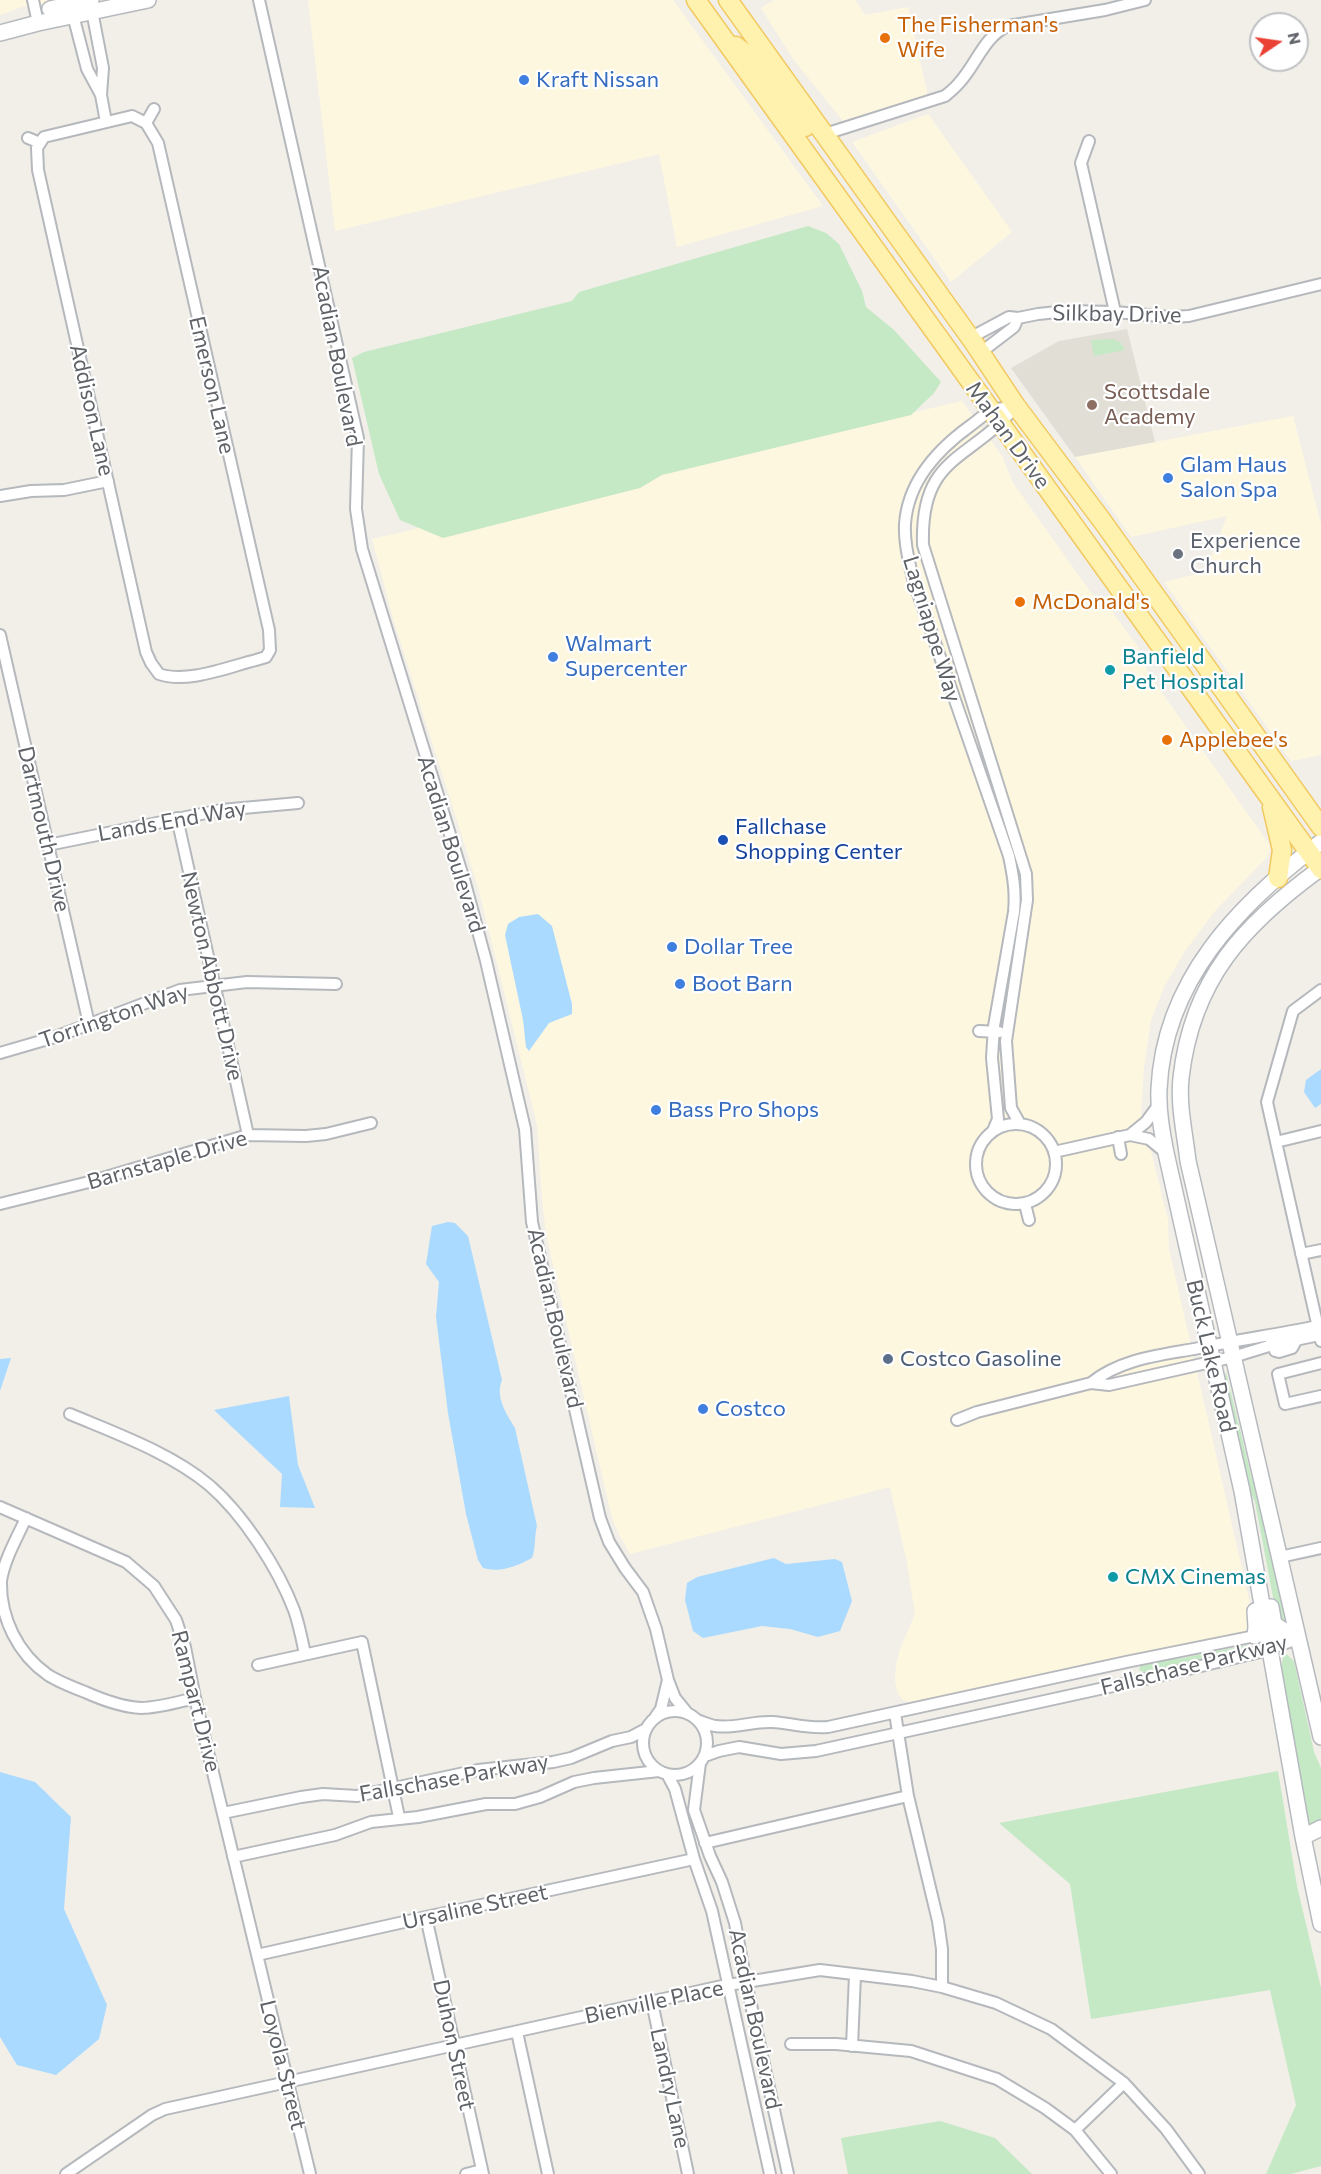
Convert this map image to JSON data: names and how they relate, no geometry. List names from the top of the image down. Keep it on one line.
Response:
{"streets":{"main road":["Mahan Drive","Buck Lake Road"],"street":["Silkbay Drive","Acadian Boulevard","Emerson Lane","Addison Lane","Lagniappe Way","Lands End Way","Dartmouth Drive","Newton Abbott Drive","Torrington Way","Barnstaple Drive","Fallschase Parkway","Rampart Drive","Ursaline Street","Bienville Place","Duhon Street","Loyola Street","Landry Lane"]},"crossings":[["Silkbay Drive","Mahan Drive"],["Acadian Boulevard","Fallschase Parkway"],["Acadian Boulevard","Ursaline Street"],["Acadian Boulevard","Bienville Place"],["Emerson Lane","Addison Lane"],["Mahan Drive","Lagniappe Way"],["Mahan Drive","Buck Lake Road"],["Lands End Way","Dartmouth Drive"],["Lands End Way","Newton Abbott Drive"],["Dartmouth Drive","Torrington Way"],["Newton Abbott Drive","Torrington Way"],["Newton Abbott Drive","Barnstaple Drive"],["Buck Lake Road","Fallschase Parkway"],["Fallschase Parkway","Rampart Drive"],["Rampart Drive","Ursaline Street"],["Rampart Drive","Loyola Street"],["Ursaline Street","Duhon Street"],["Ursaline Street","Loyola Street"],["Bienville Place","Duhon Street"],["Bienville Place","Loyola Street"],["Bienville Place","Landry Lane"]],"places":["The Fisherman's Wife","Kraft Nissan","Scottsdale Academy","Glam Haus Salon Spa","Experience Church","McDonald's","Walmart Supercenter","Banfield Pet Hospital","Applebee's","Fallchase Shopping Center","Dollar Tree","Boot Barn","Bass Pro Shops","Costco Gasoline","Costco","CMX Cinemas"],"north":"right"}
